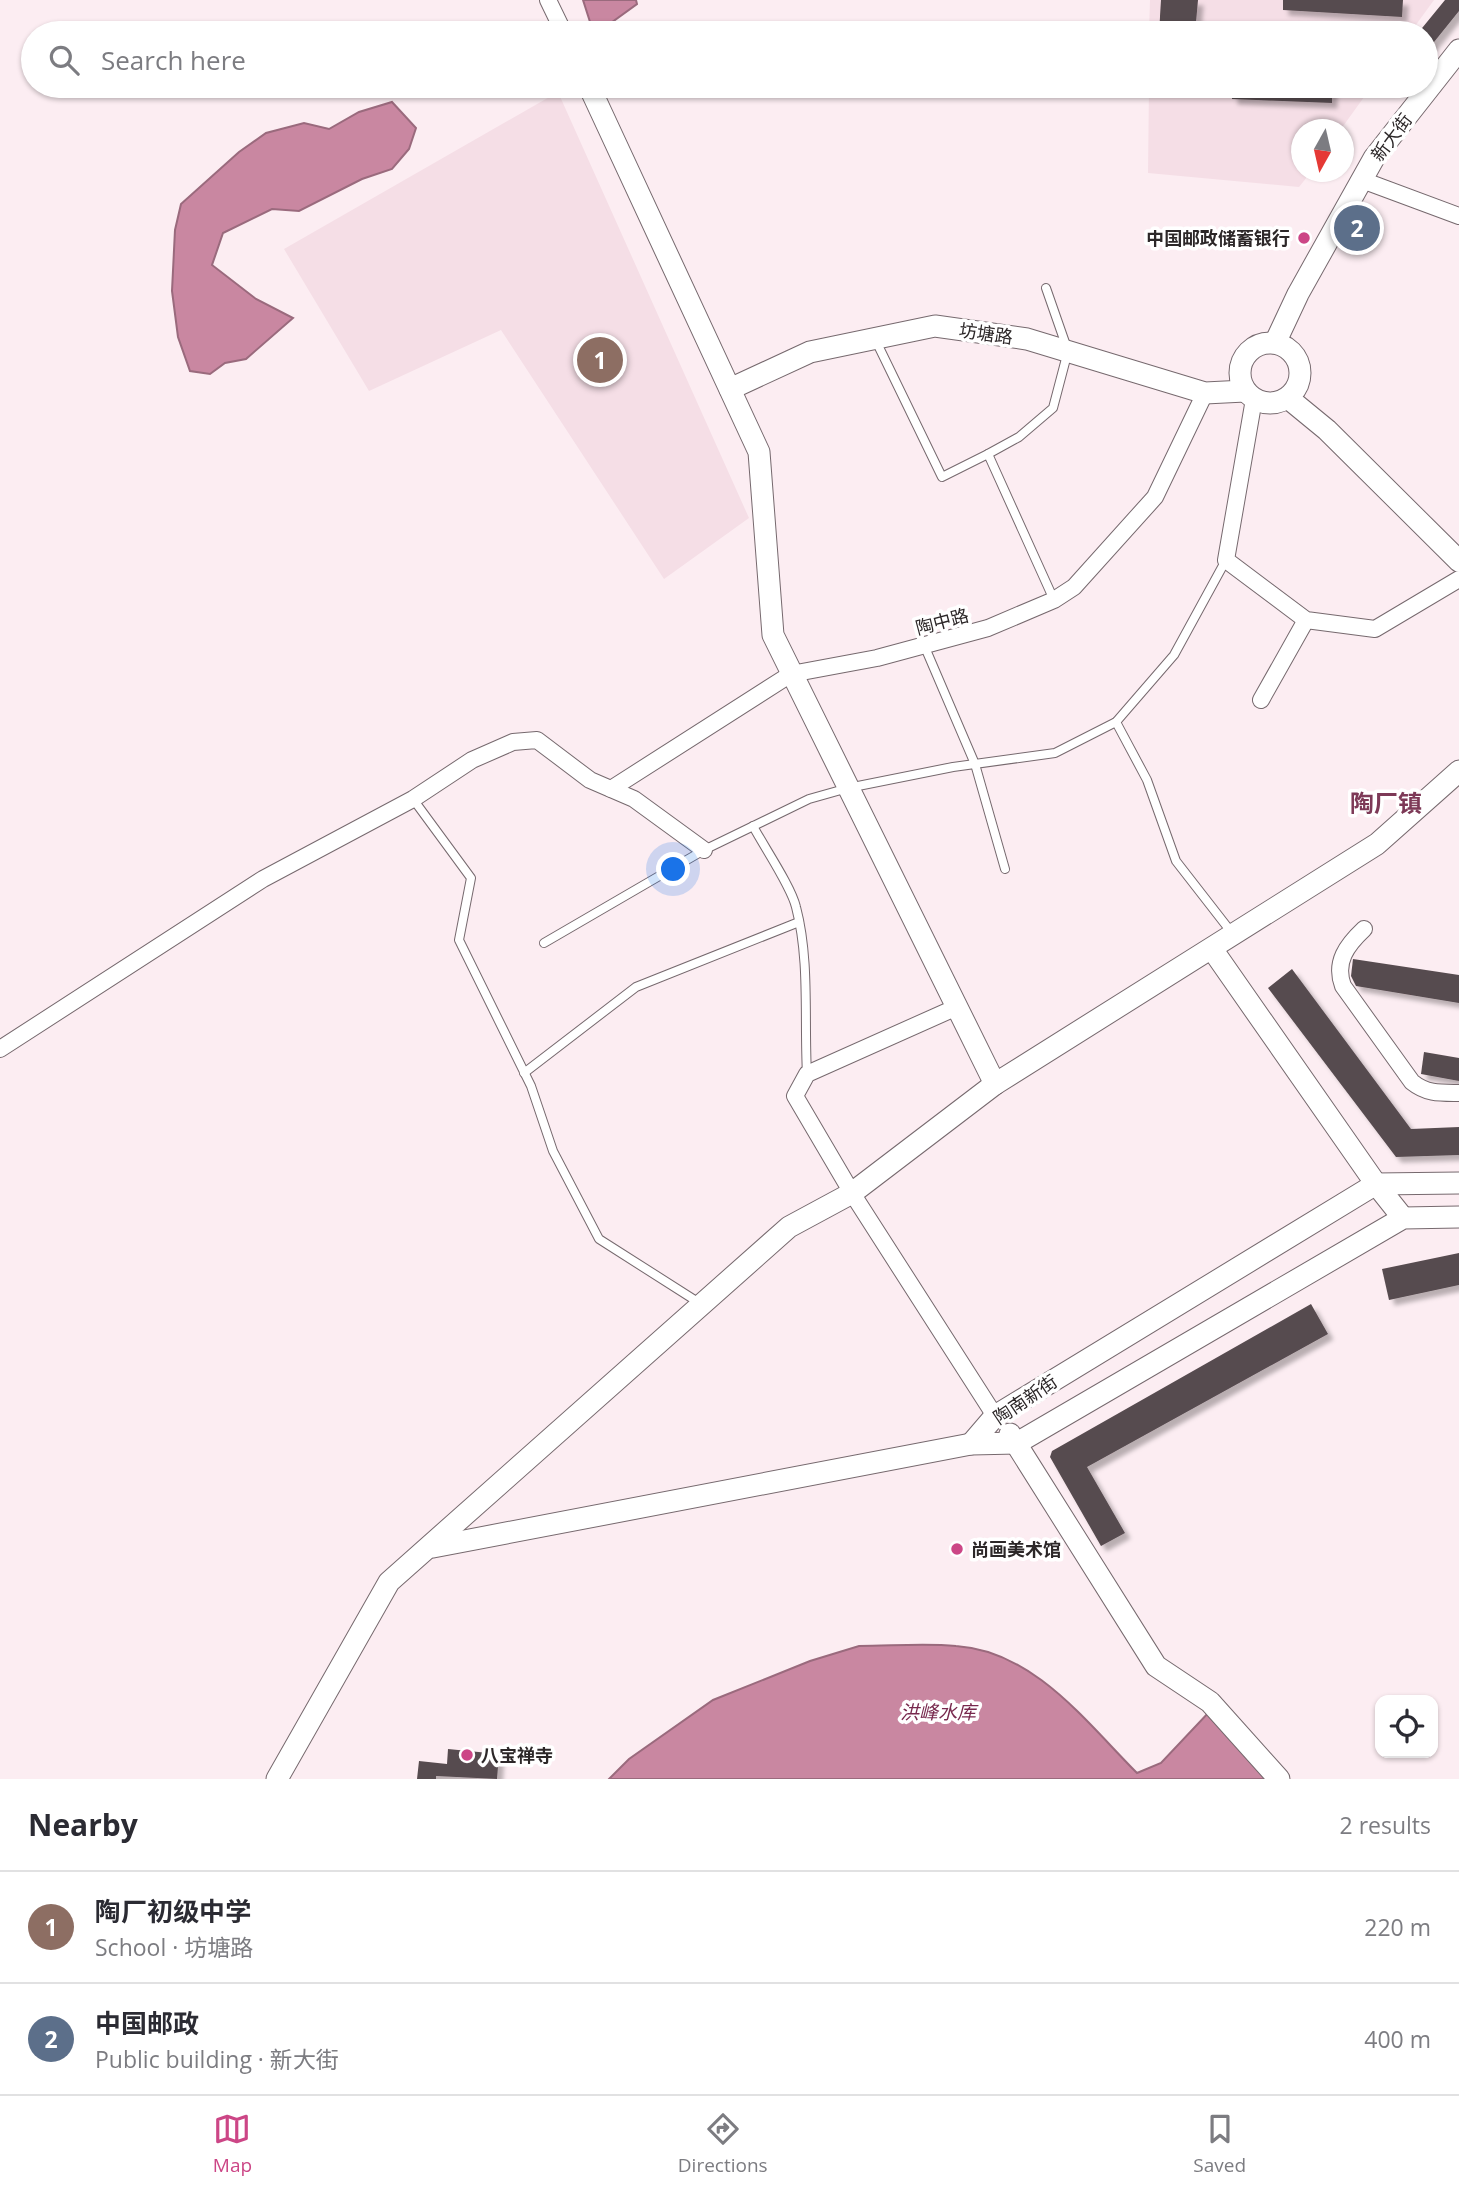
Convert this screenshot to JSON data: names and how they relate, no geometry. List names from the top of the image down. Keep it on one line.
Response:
{"streets":{"street":["新大街","坊塘路","陶中路","陶南新街"]},"crossings":[["新大街","坊塘路"],["坊塘路","陶中路"]],"districts":["陶厂镇"],"water":["洪峰水库"],"places":["中国邮政储蓄银行","尚画美术馆","八宝禅寺"],"north":"bottom","page":{"search":"Search here","pins":["2","1"],"heading":["Nearby","2 results"],"list":[{"mark":"1","name":"陶厂初级中学","note":"School · 坊塘路","value":"220 m"},{"mark":"2","name":"中国邮政","note":"Public building · 新大街","value":"400 m"}],"nav":["Map","Directions","Saved"]}}
